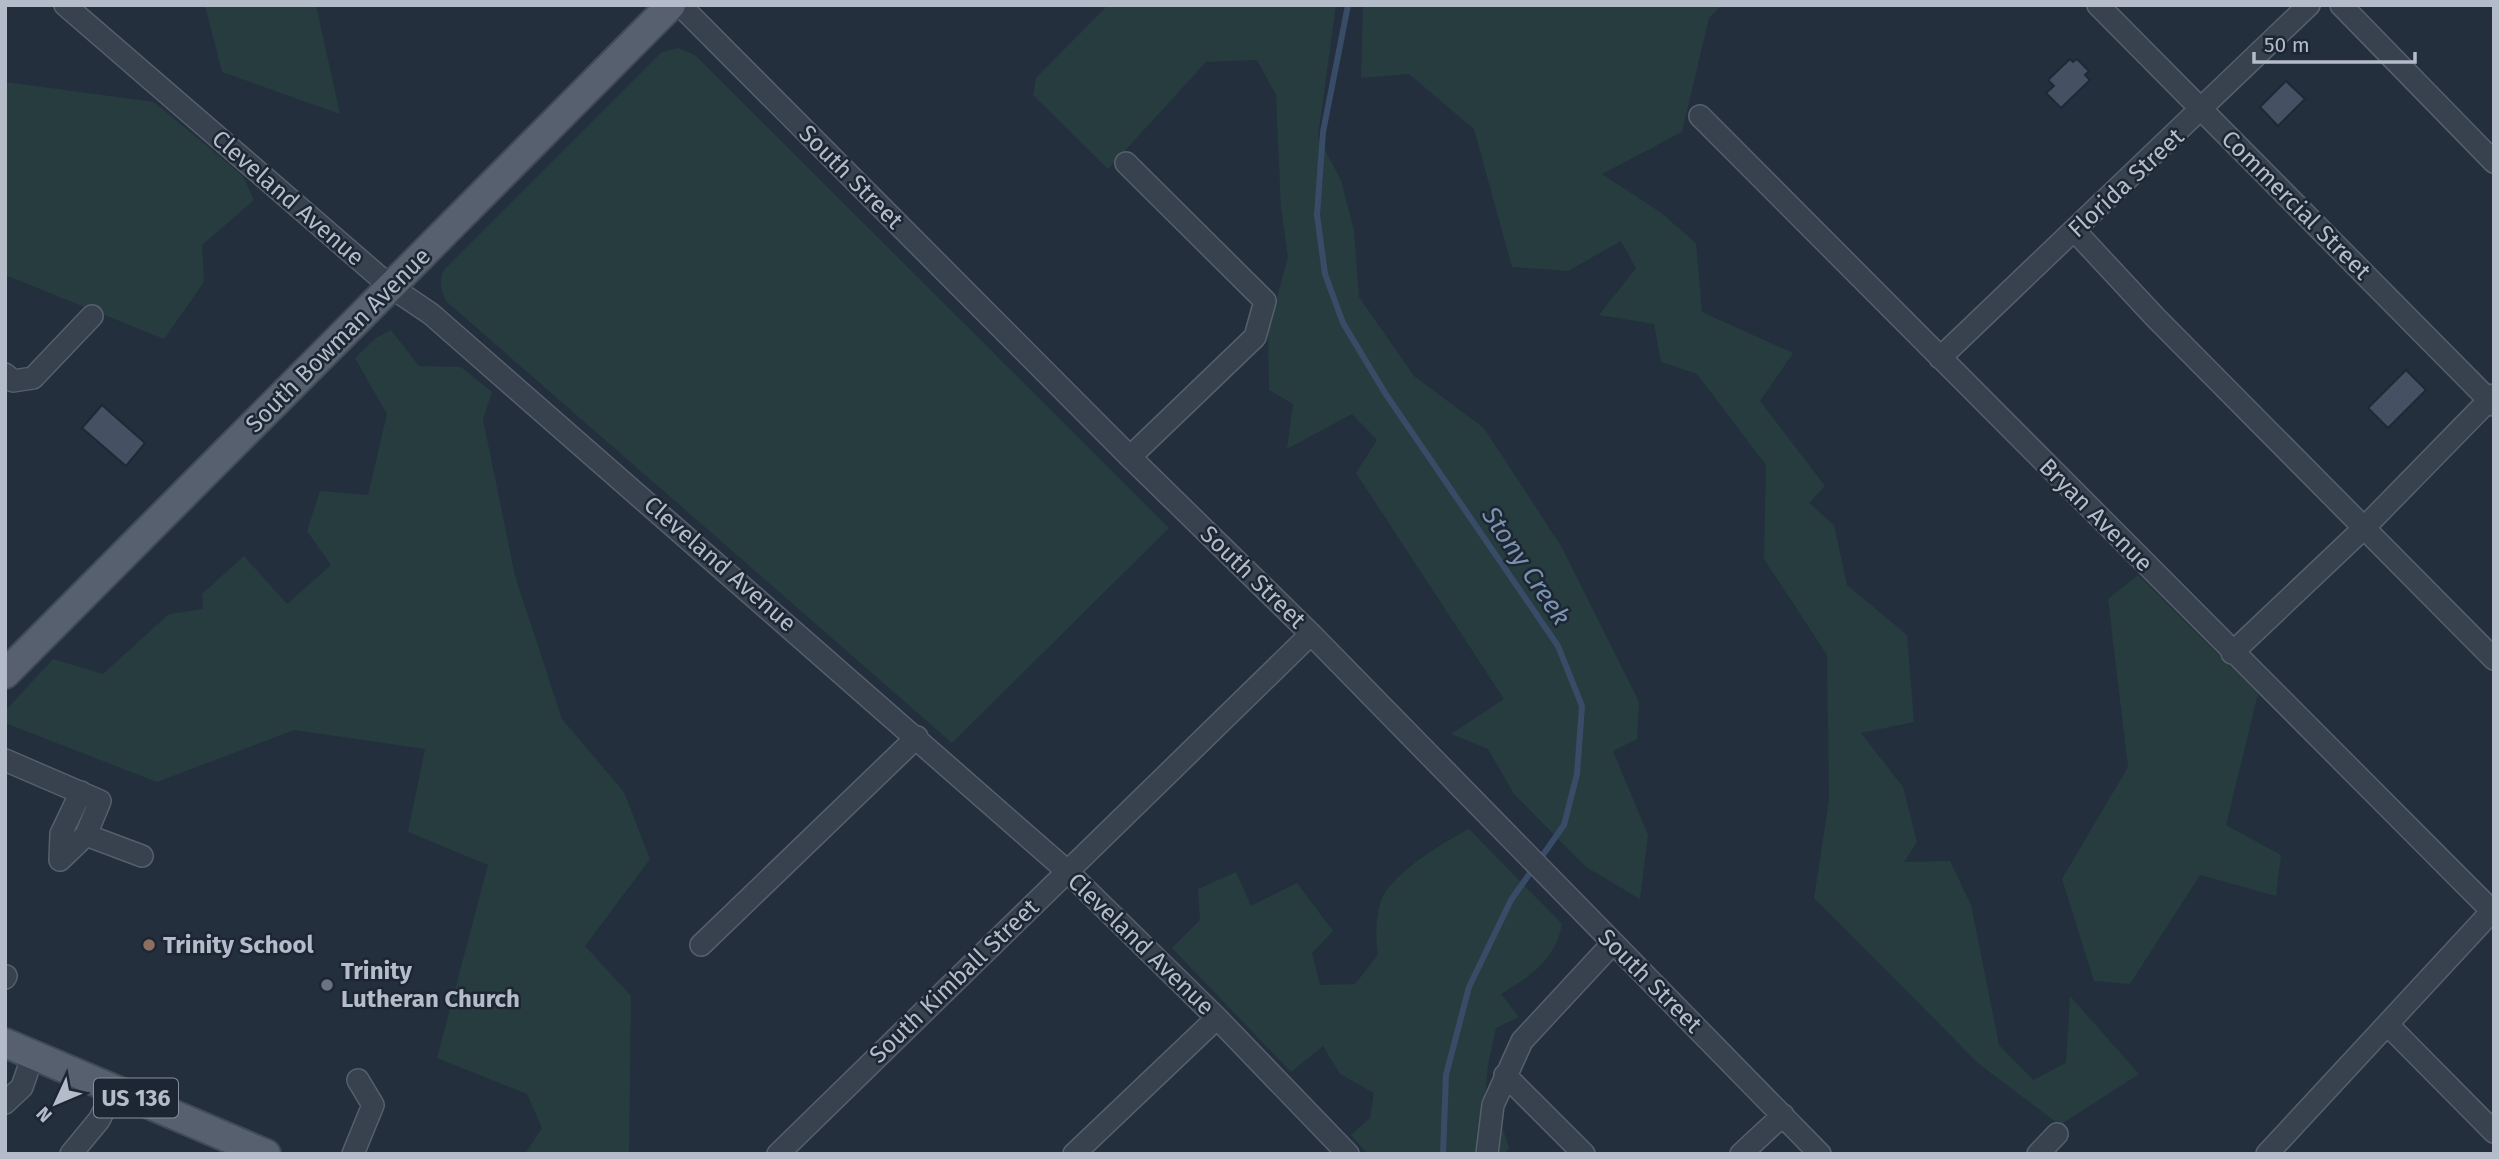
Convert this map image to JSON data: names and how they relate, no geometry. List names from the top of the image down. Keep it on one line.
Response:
{"streets":{"main road":["South Bowman Avenue","US 136"],"street":["South Street","Florida Street","Cleveland Avenue","Commercial Street","Bryan Avenue","South Kimball Street"]},"crossings":[["South Street","South Kimball Street"],["Florida Street","Commercial Street"],["Florida Street","Bryan Avenue"],["Cleveland Avenue","South Bowman Avenue"],["Cleveland Avenue","South Kimball Street"]],"water":["Stony Creek"],"places":["Trinity School","Trinity Lutheran Church"],"scale_bar":"50 m","north":"bottom left"}
